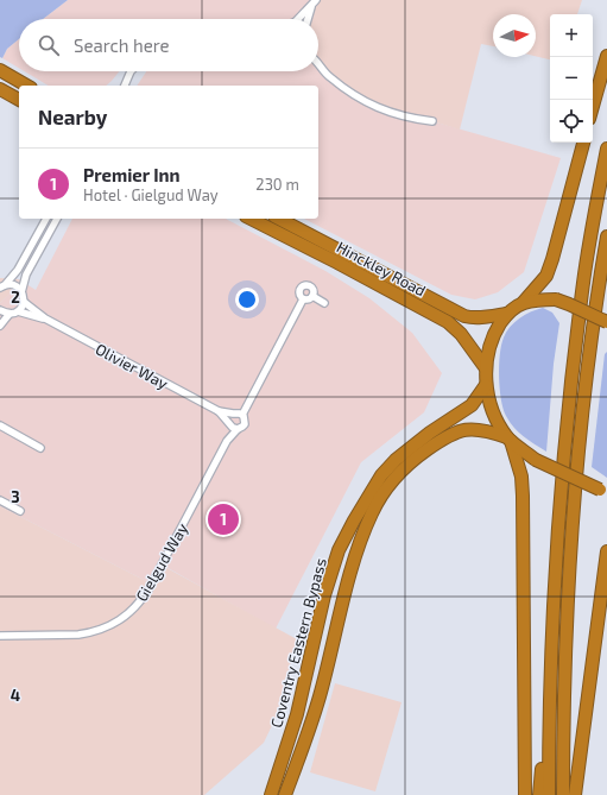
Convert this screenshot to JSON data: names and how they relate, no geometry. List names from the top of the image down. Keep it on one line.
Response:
{"streets":{"highway":["Hinckley Road","Coventry Eastern Bypass"],"street":["Olivier Way","Gielgud Way"]},"crossings":[["Olivier Way","Gielgud Way"]],"north":"right","page":{"map_buttons":["+","−"],"search":"Search here","heading":"Nearby","list":[{"mark":"1","name":"Premier Inn","note":"Hotel · Gielgud Way","value":"230 m"}],"pins":"1"},"grid":{"rows":["2","3","4"]}}
